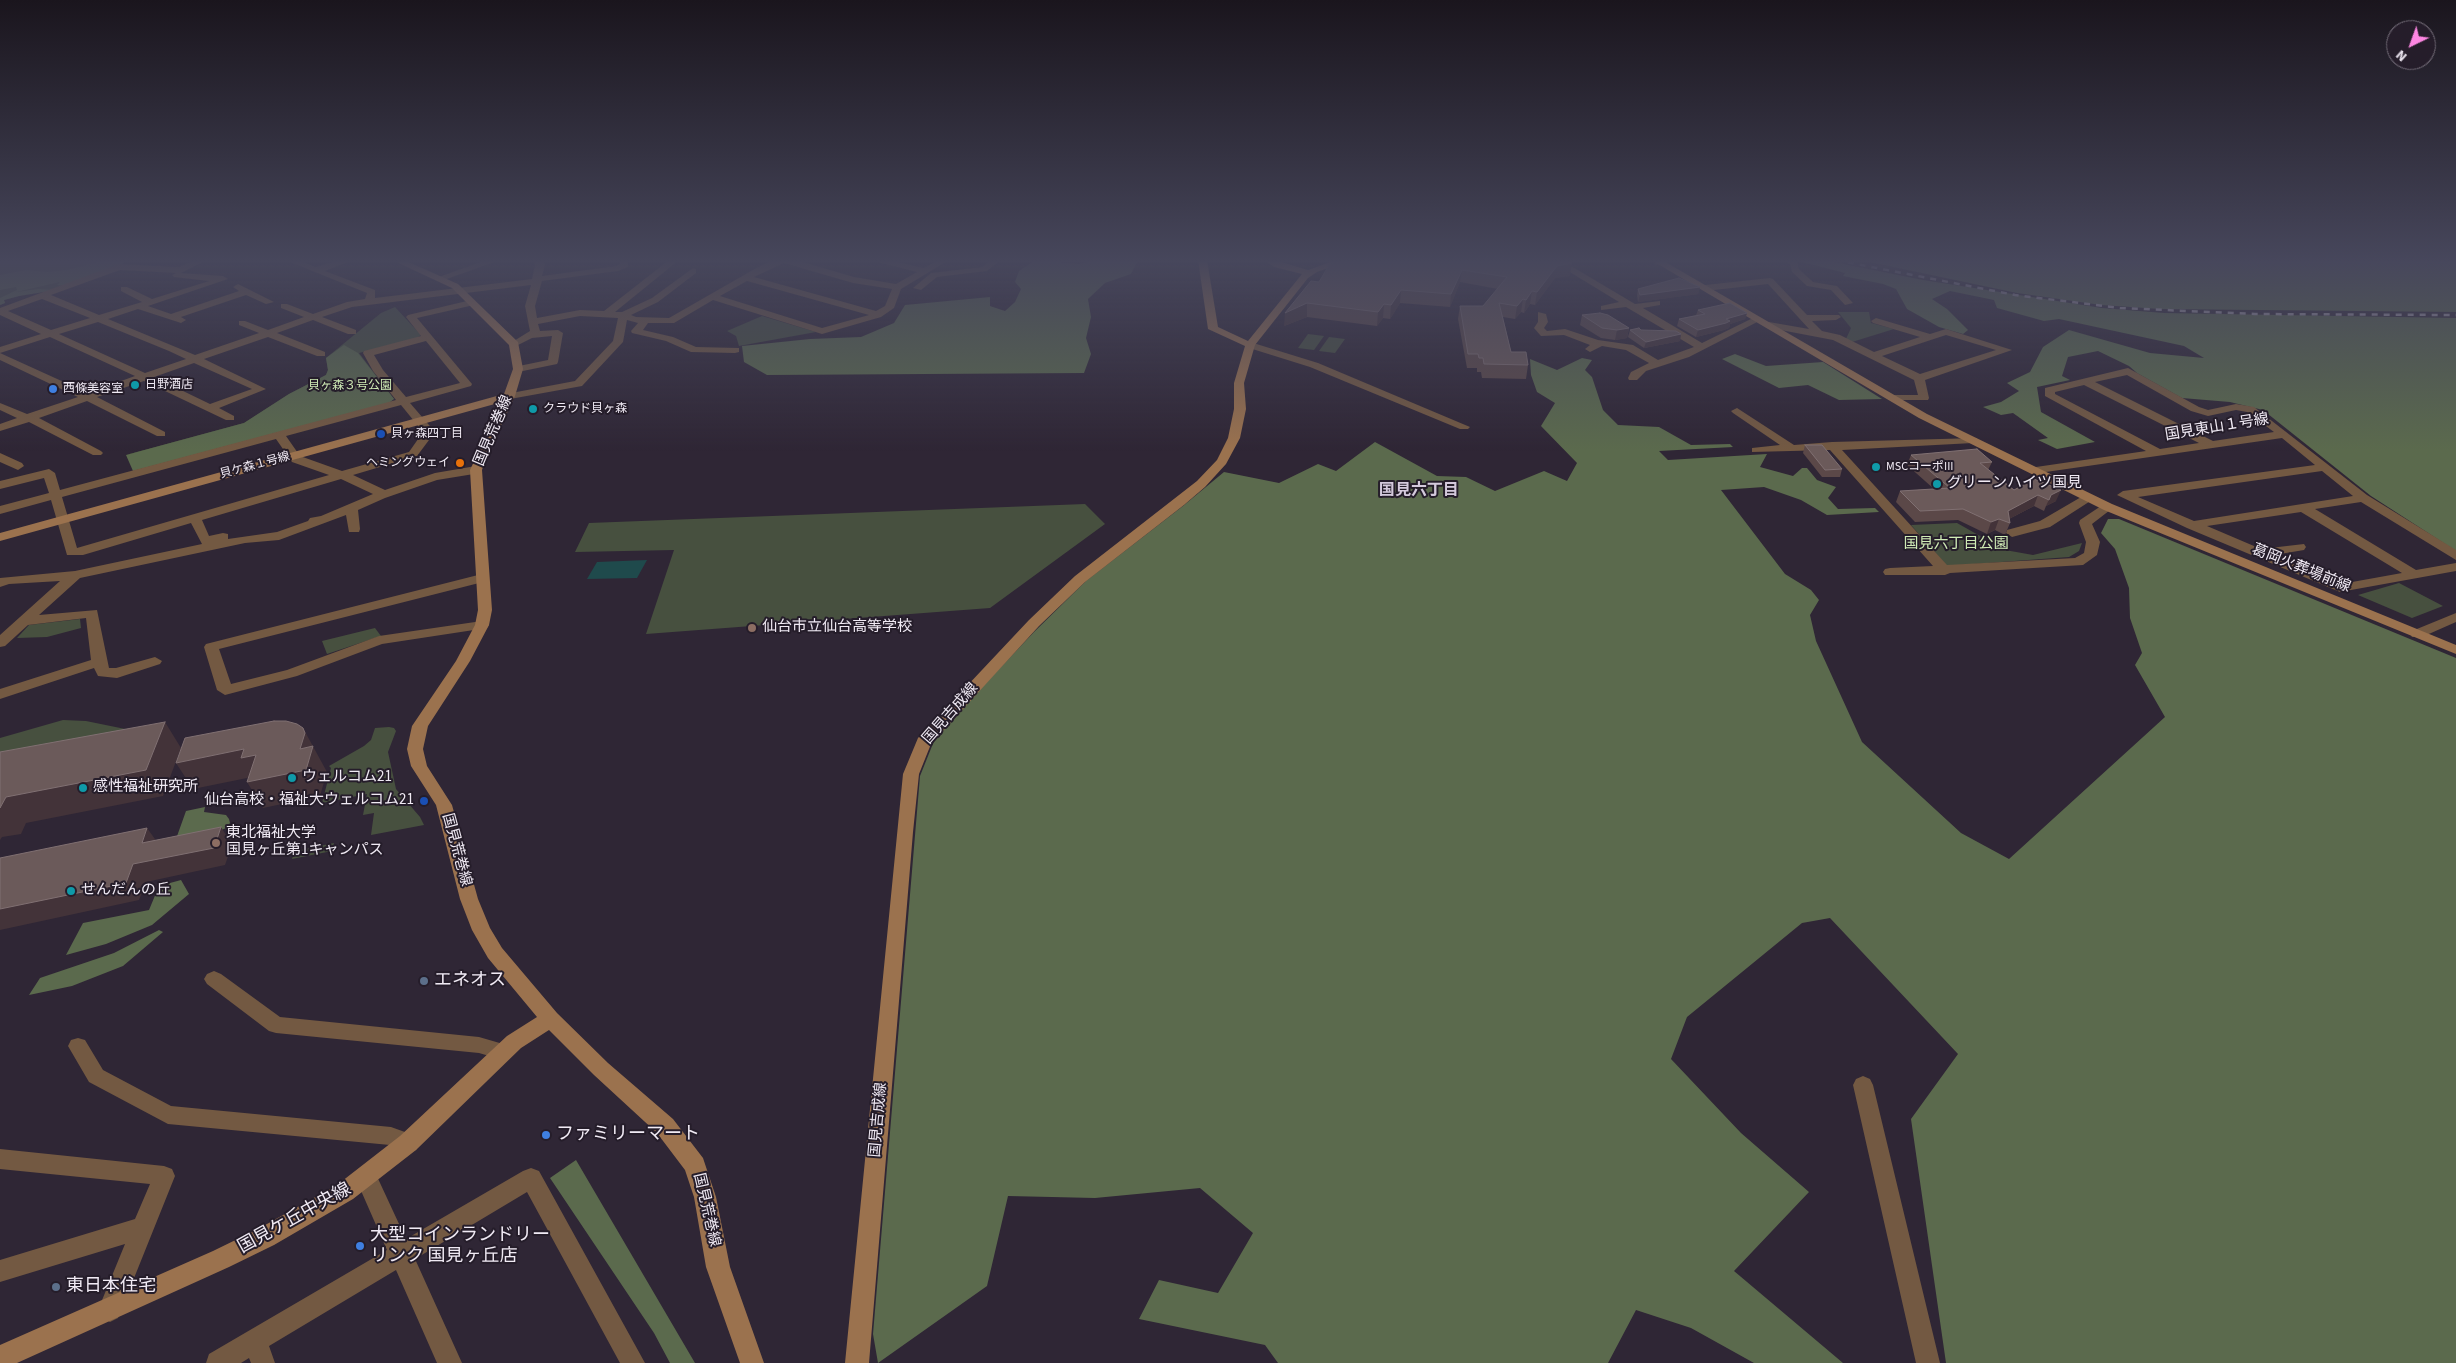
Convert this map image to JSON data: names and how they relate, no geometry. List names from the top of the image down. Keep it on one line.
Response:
{"streets":{"street":["国見東山１号線","国見荒巻線","貝ケ森１号線","葛岡火葬場前線","国見吉成線","国見ケ丘中央線"]},"crossings":[["国見東山１号線","葛岡火葬場前線"],["国見荒巻線","貝ケ森１号線"],["国見荒巻線","国見ケ丘中央線"]],"districts":["国見六丁目"],"parks":["貝ヶ森３号公園","国見六丁目公園"],"places":["日野酒店","西條美容室","クラウド貝ヶ森","貝ヶ森四丁目","ヘミングウェイ","MSCコーポIII","グリーンハイツ国見","仙台市立仙台高等学校","ウェルコム21","感性福祉研究所","仙台高校・福祉大ウェルコム21","東北福祉大学 国見ヶ丘第1キャンパス","せんだんの丘","エネオス","ファミリーマート","大型コインランドリー リンク 国見ヶ丘店","東日本住宅"],"north":"bottom left"}
